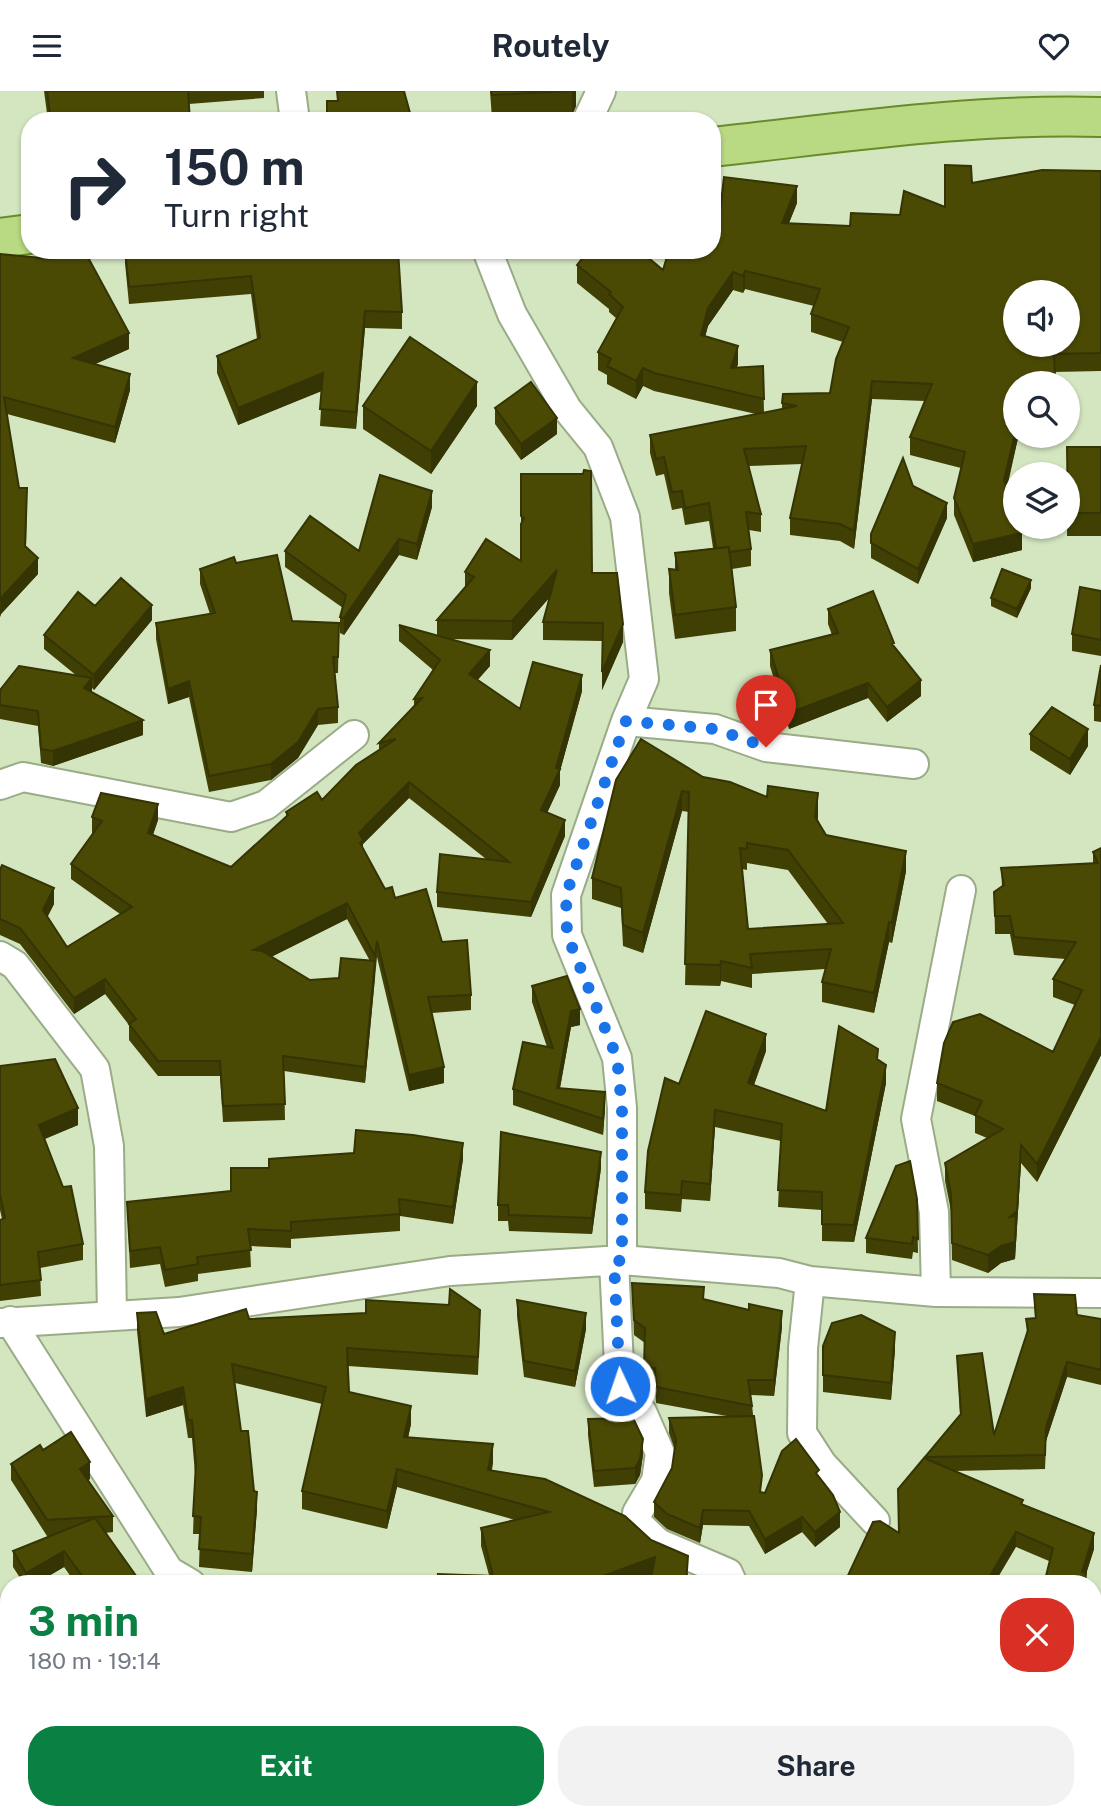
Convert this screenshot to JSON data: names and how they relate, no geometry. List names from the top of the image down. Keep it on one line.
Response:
{"page":{"header":"Routely","turn":["150 m","Turn right"],"heading":["3 min","180 m · 19:14"],"buttons":["Exit","Share"]}}
